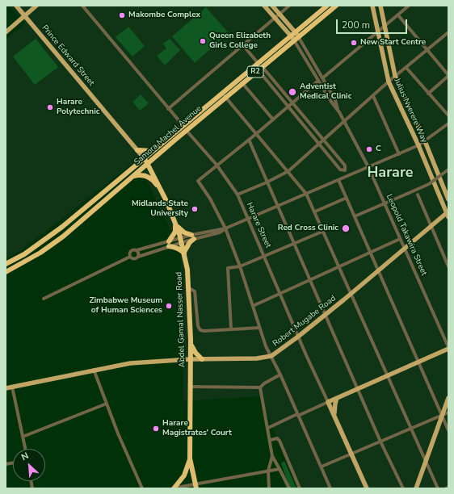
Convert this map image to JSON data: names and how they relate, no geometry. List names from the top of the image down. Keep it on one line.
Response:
{"streets":{"highway":["R2","Samora Machel Avenue","Abdel Gamal Nasser Road"],"main road":["Prince Edward Street","Julius Nyerere Way","Leopold Takawira Street","Robert Mugabe Road"],"street":["Harare Street"]},"crossings":[["Prince Edward Street","Samora Machel Avenue"],["Prince Edward Street","Abdel Gamal Nasser Road"],["Julius Nyerere Way","Robert Mugabe Road"],["Samora Machel Avenue","Harare Street"],["Samora Machel Avenue","Leopold Takawira Street"],["Samora Machel Avenue","Abdel Gamal Nasser Road"],["Harare Street","Robert Mugabe Road"],["Leopold Takawira Street","Robert Mugabe Road"],["Abdel Gamal Nasser Road","Robert Mugabe Road"]],"districts":["Harare"],"places":["Makombe Complex","Queen Elizabeth Girls College","New Start Centre","Adventist Medical Clinic","Harare Polytechnic","C","Midlands State University","Red Cross Clinic","Zimbabwe Museum of Human Sciences","Harare Magistrates’ Court"],"scale_bar":"200 m","north":"top left"}
